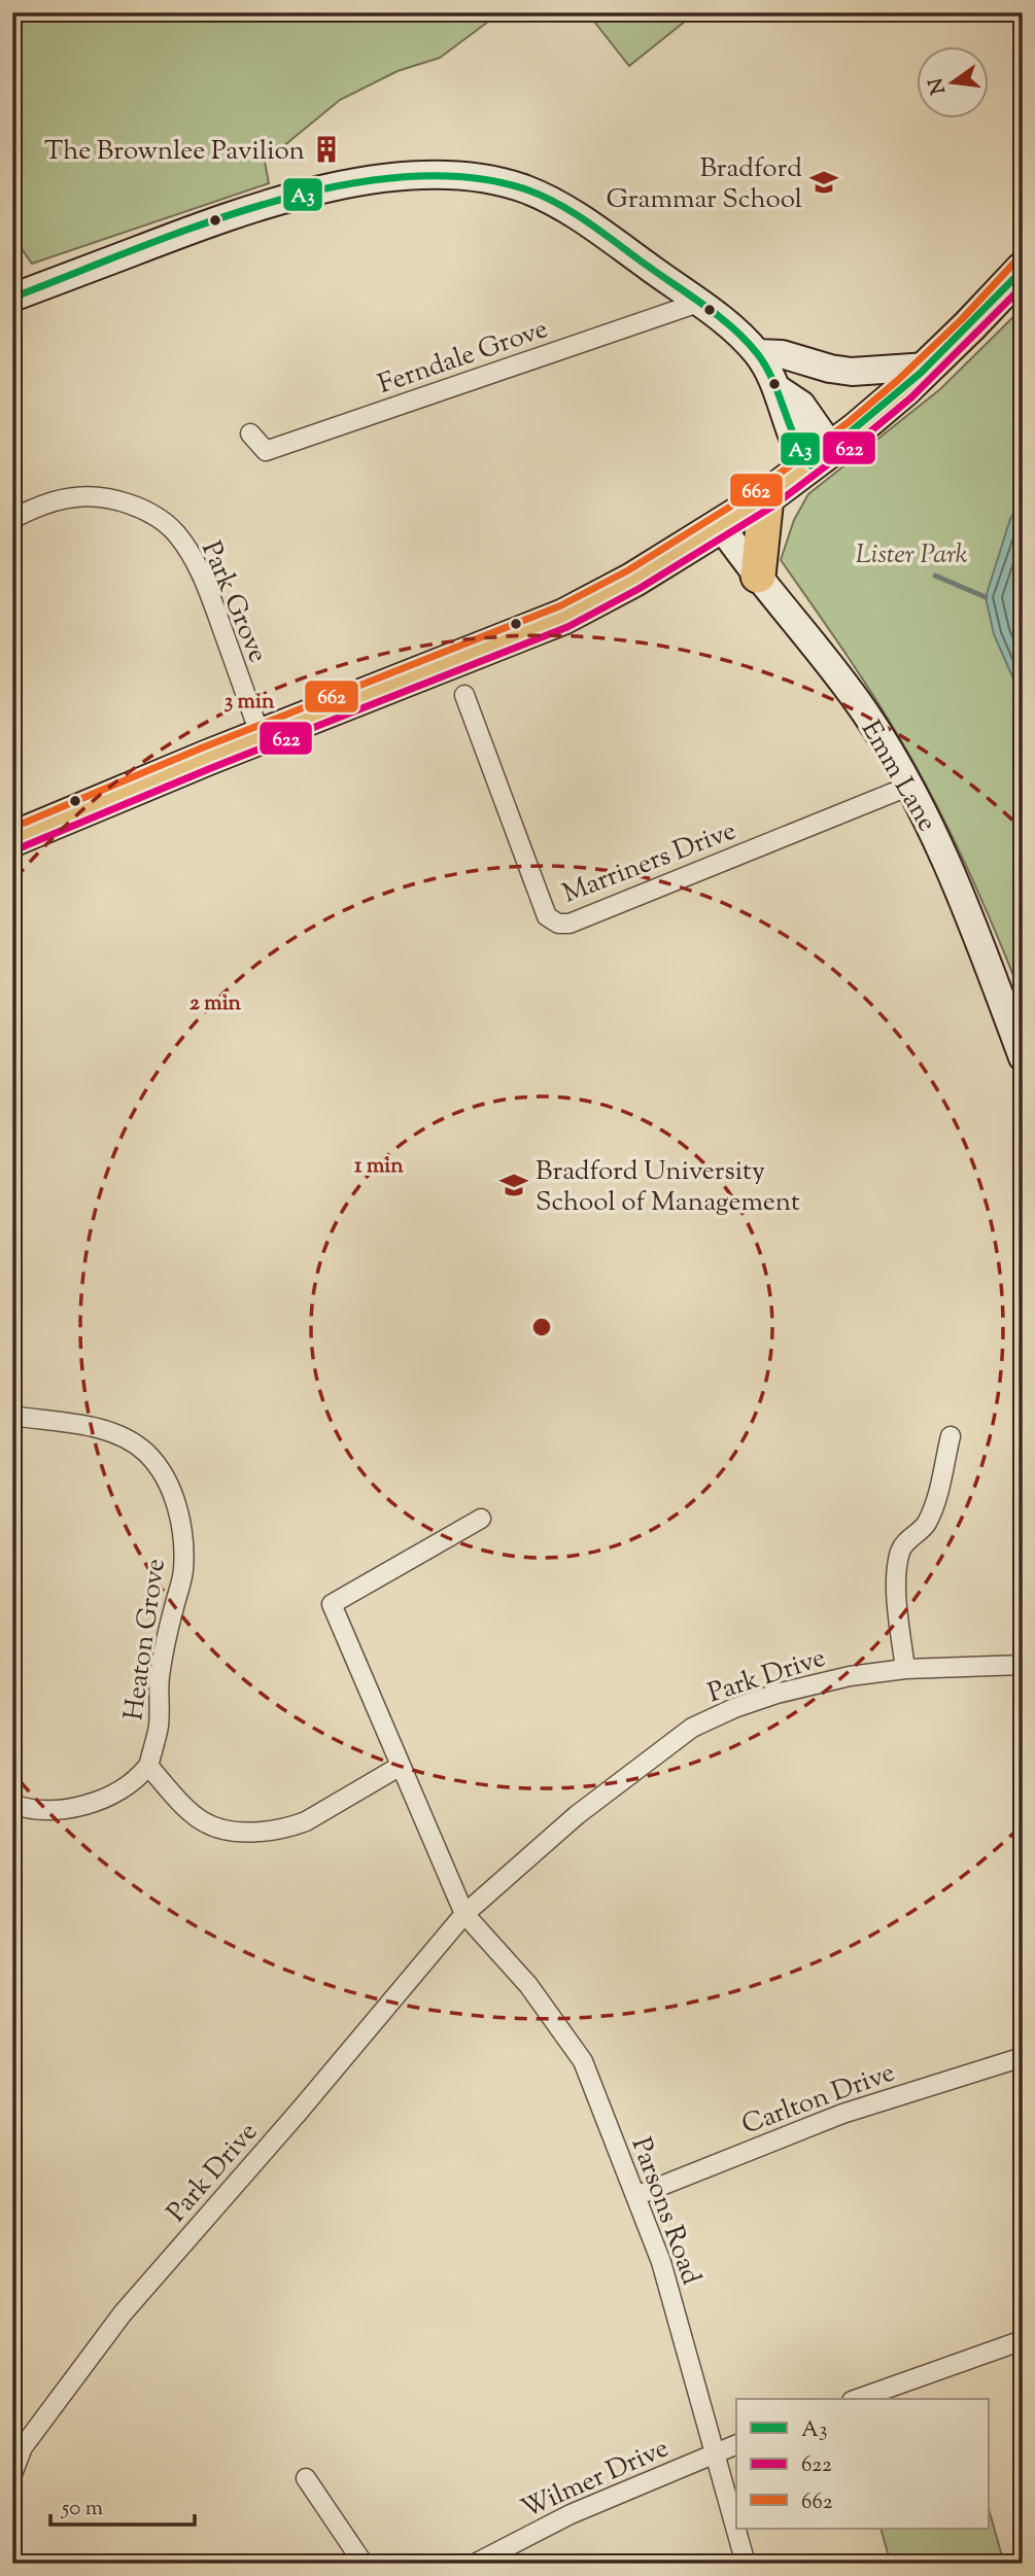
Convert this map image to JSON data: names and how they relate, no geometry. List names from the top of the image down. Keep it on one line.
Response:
{"streets":{"street":["Ferndale Grove","Park Grove","Emm Lane","Marriners Drive","Heaton Grove","Park Drive","Carlton Drive","Parsons Road","Wilmer Drive"]},"crossings":[["Emm Lane","Marriners Drive"],["Park Drive","Parsons Road"],["Carlton Drive","Parsons Road"],["Parsons Road","Wilmer Drive"]],"parks":["Lister Park"],"places":{"building":["The Brownlee Pavilion"],"school or university":["Bradford Grammar School","Bradford University School of Management"]},"lines":["transit line A3","transit line 662","transit line 622"],"legend":["A3","622","662"],"scale_bar":"50 m","north":"left","rings":["3 min","2 min","1 min"]}
